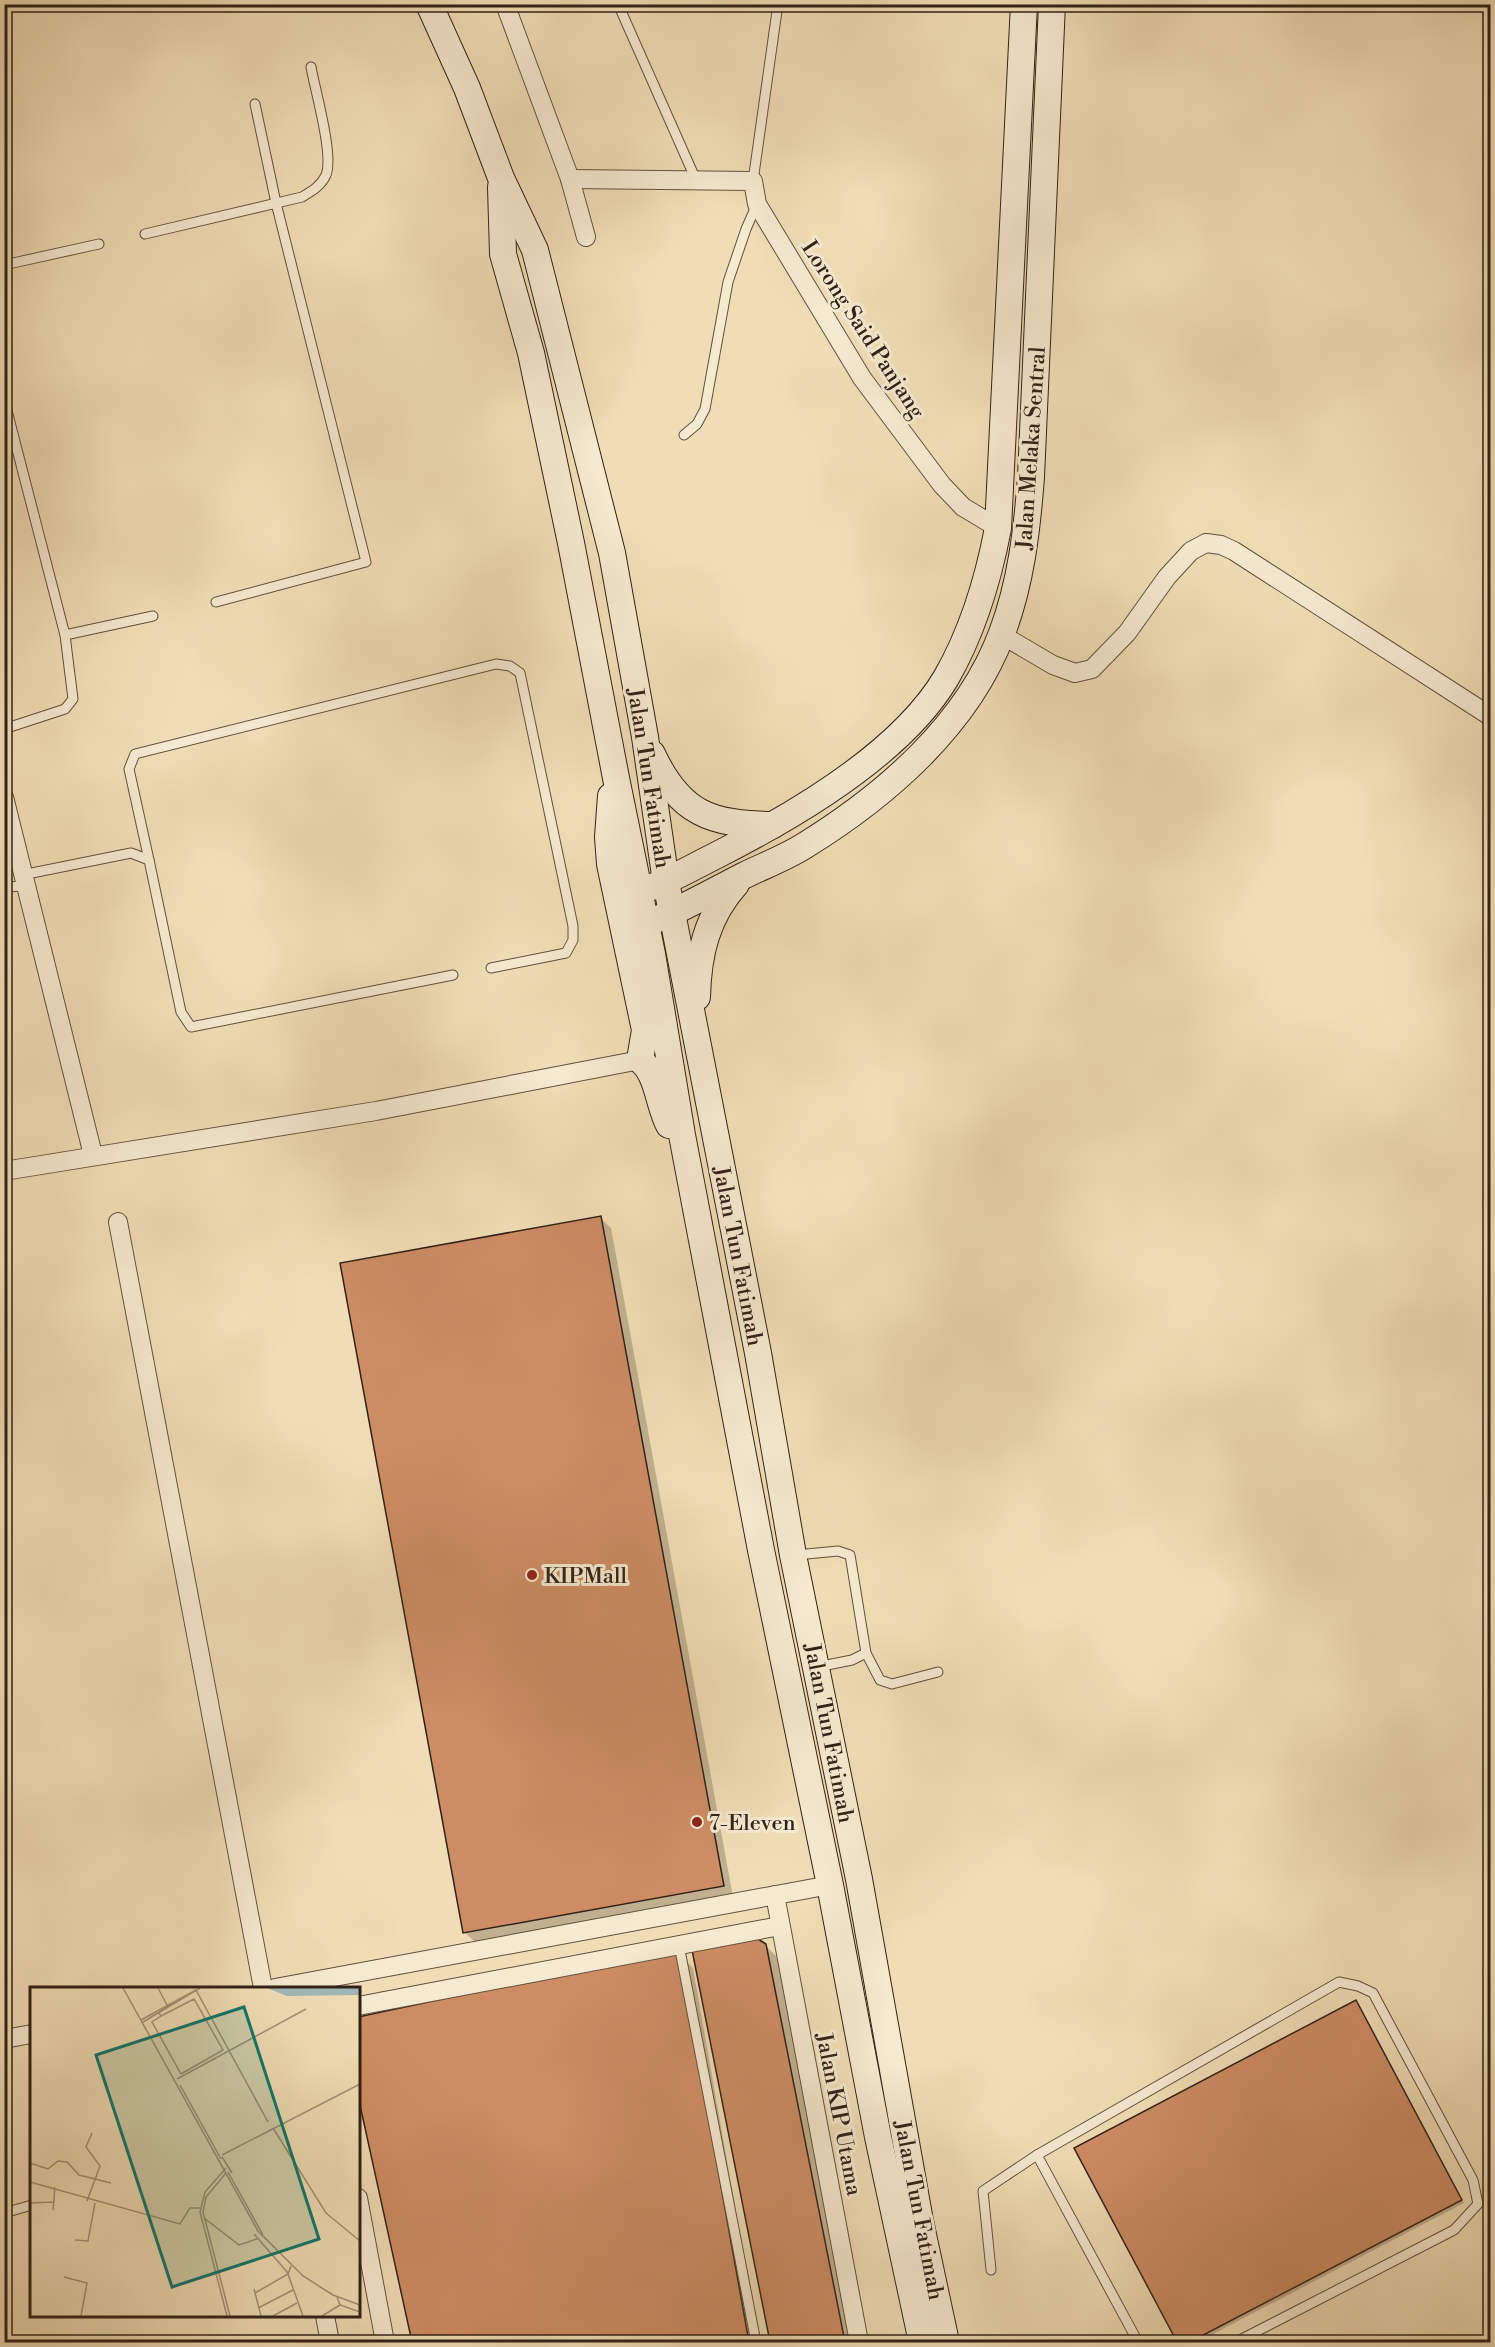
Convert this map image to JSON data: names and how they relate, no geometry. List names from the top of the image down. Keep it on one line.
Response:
{"streets":{"main road":["Jalan Melaka Sentral","Jalan Tun Fatimah"],"street":["Lorong Said Panjang","Jalan KIP Utama"]},"crossings":[["Lorong Said Panjang","Jalan Melaka Sentral"],["Jalan Melaka Sentral","Jalan Tun Fatimah"]],"places":["KIPMall","7-Eleven"]}
